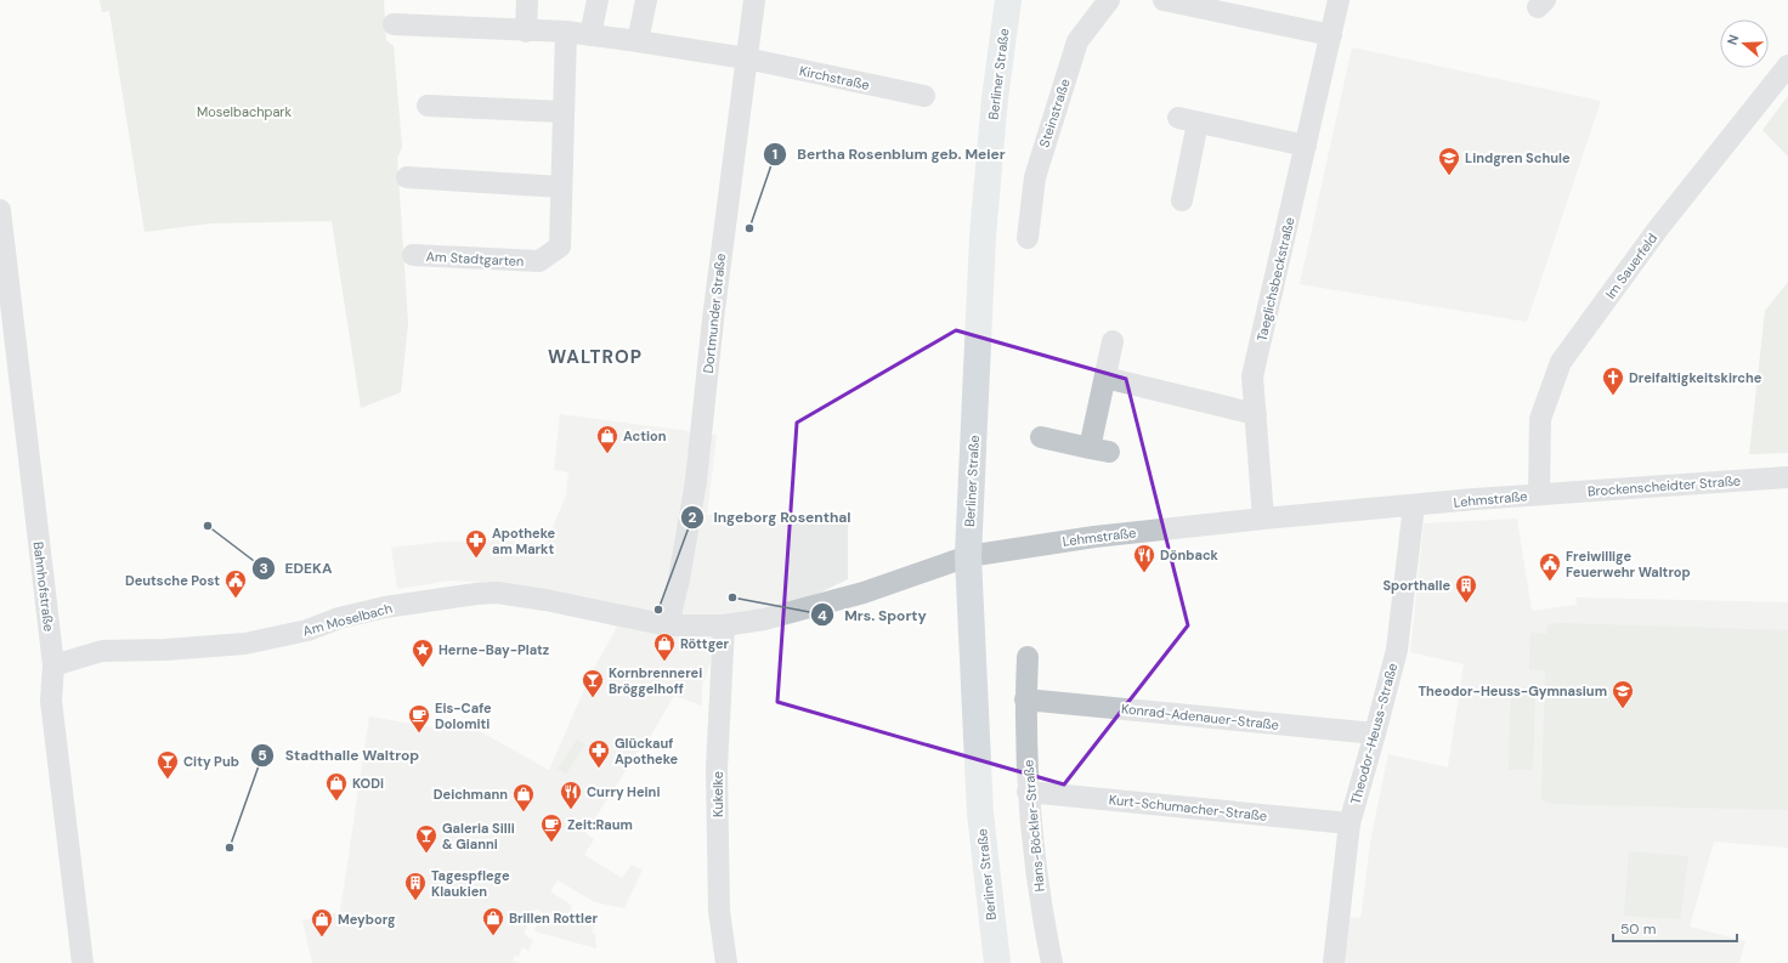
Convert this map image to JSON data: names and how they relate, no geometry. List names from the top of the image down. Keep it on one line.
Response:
{"streets":{"main road":["Berliner Straße"],"street":["Kirchstraße","Steinstraße","Am Stadtgarten","Im Sauerfeld","Taeglichsbeckstraße","Dortmunder Straße","Brockenscheidter Straße","Lehmstraße","Bahnhofstraße","Am Moselbach","Konrad-Adenauer-Straße","Theodor-Heuss-Straße","Kukelke","Kurt-Schumacher-Straße","Hans-Böckler-Straße"]},"crossings":[["Berliner Straße","Lehmstraße"],["Kirchstraße","Dortmunder Straße"],["Im Sauerfeld","Brockenscheidter Straße"],["Im Sauerfeld","Lehmstraße"],["Taeglichsbeckstraße","Lehmstraße"],["Dortmunder Straße","Lehmstraße"],["Dortmunder Straße","Am Moselbach"],["Brockenscheidter Straße","Lehmstraße"],["Lehmstraße","Am Moselbach"],["Lehmstraße","Theodor-Heuss-Straße"],["Lehmstraße","Kukelke"],["Bahnhofstraße","Am Moselbach"],["Konrad-Adenauer-Straße","Theodor-Heuss-Straße"],["Konrad-Adenauer-Straße","Hans-Böckler-Straße"],["Theodor-Heuss-Straße","Kurt-Schumacher-Straße"],["Kurt-Schumacher-Straße","Hans-Böckler-Straße"]],"districts":["WALTROP"],"parks":["Moselbachpark"],"places":{"school or university":["Lindgren Schule","Theodor-Heuss-Gymnasium"],"other":["Bertha Rosenblum geb. Meier","EDEKA","Mrs. Sporty","Ingeborg Rosenthal","Stadthalle Waltrop"],"church":["Dreifaltigkeitskirche"],"shop":["Action","Röttger","KODi","Deichmann","Brillen Rottler","Meyborg"],"pharmacy":["Apotheke am Markt","Glückauf Apotheke"],"restaurant":["Dönback","Curry Heini"],"public building":["Freiwillige Feuerwehr Waltrop","Deutsche Post"],"building":["Sporthalle","Tagespflege Klaukien"],"place":["Herne-Bay-Platz"],"bar":["Kornbrennerei Bröggelhoff","City Pub","Galeria Silli & Gianni"],"cafe":["Eis-Cafe Dolomiti","Zeit:Raum"]},"scale_bar":"50 m","north":"left"}
